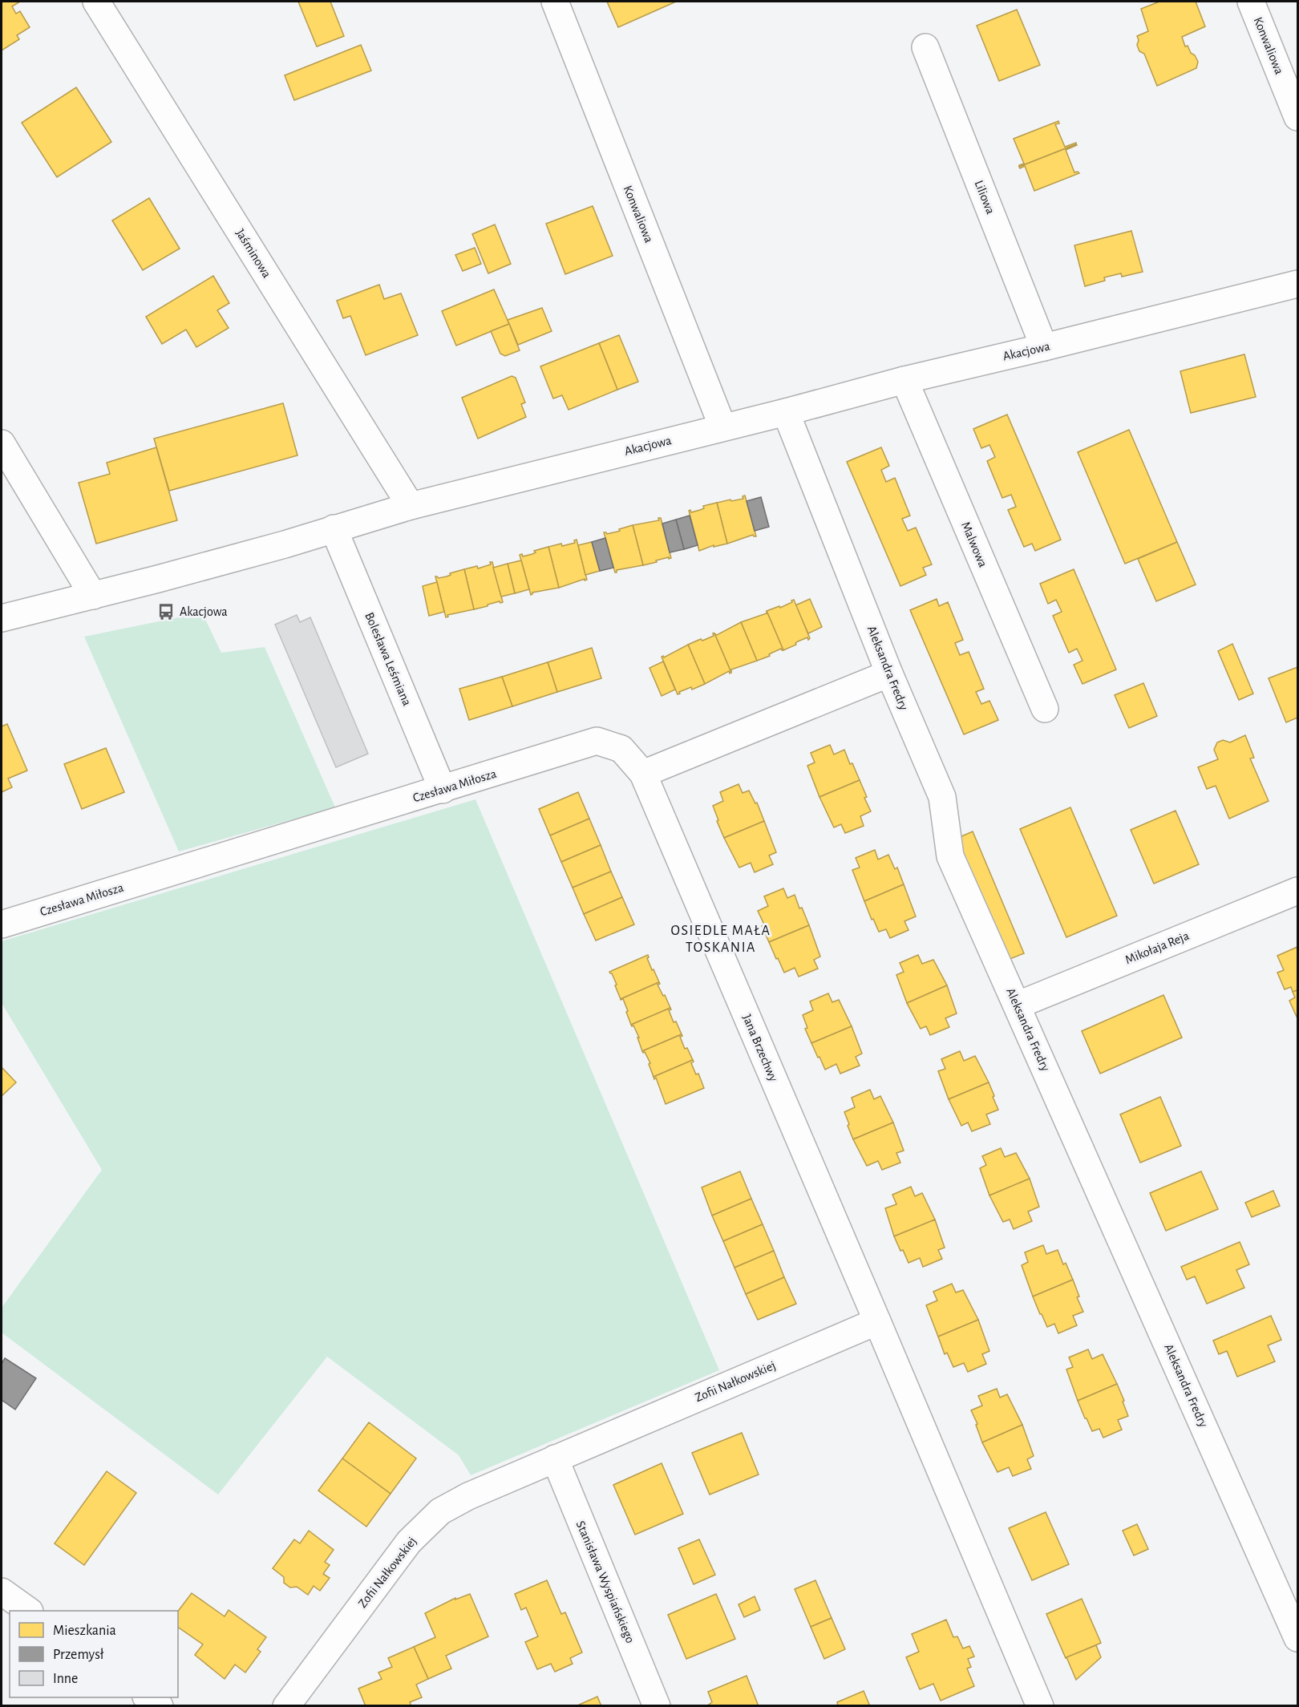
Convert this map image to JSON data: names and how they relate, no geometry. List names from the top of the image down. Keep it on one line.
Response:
{"streets":{"street":["Konwaliowa","Liliowa","Jaśminowa","Akacjowa","Malwowa","Bolesława Leśmiana","Aleksandra Fredry","Czesława Miłosza","Mikołaja Reja","Jana Brzechwy","Zofii Nałkowskiej","Stanisława Wyspiańskiego"]},"crossings":[["Konwaliowa","Akacjowa"],["Liliowa","Akacjowa"],["Jaśminowa","Akacjowa"],["Akacjowa","Malwowa"],["Akacjowa","Bolesława Leśmiana"],["Akacjowa","Aleksandra Fredry"],["Bolesława Leśmiana","Czesława Miłosza"],["Aleksandra Fredry","Mikołaja Reja"],["Czesława Miłosza","Jana Brzechwy"],["Jana Brzechwy","Zofii Nałkowskiej"],["Zofii Nałkowskiej","Stanisława Wyspiańskiego"]],"districts":["OSIEDLE MAŁA TOSKANIA"],"places":{"bus stop":["Akacjowa"]},"legend":["Mieszkania","Przemysł","Inne"]}
